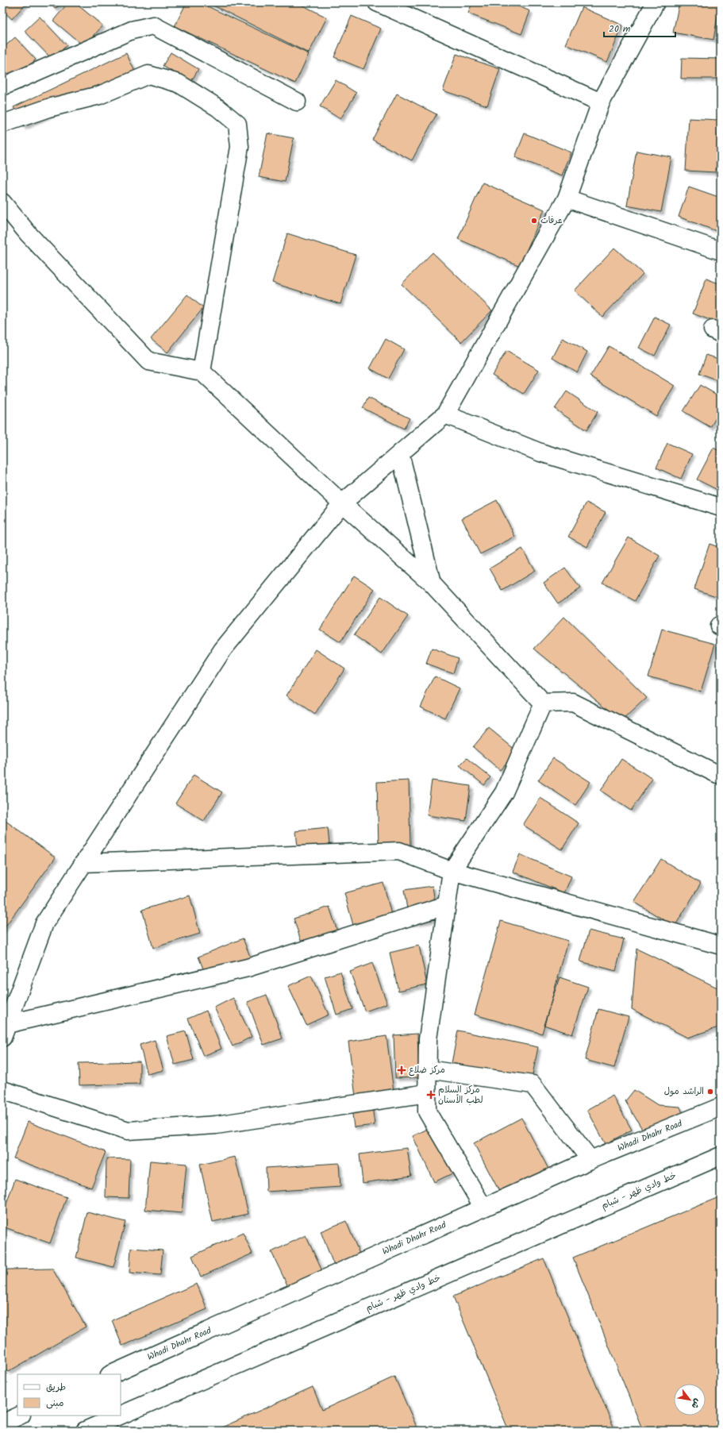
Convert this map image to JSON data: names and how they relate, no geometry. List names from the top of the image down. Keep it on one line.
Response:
{"streets":{"street":["Whadi Dhahr Road","خط وادي ظهر - شبام"]},"places":{"other":["عرفات","الراشد مول"],"health":["مركز ضلاع","مركز السلام لطب الأسنان"]},"legend":["طريق","مبنى"],"scale_bar":"20 m","north":"bottom right"}
